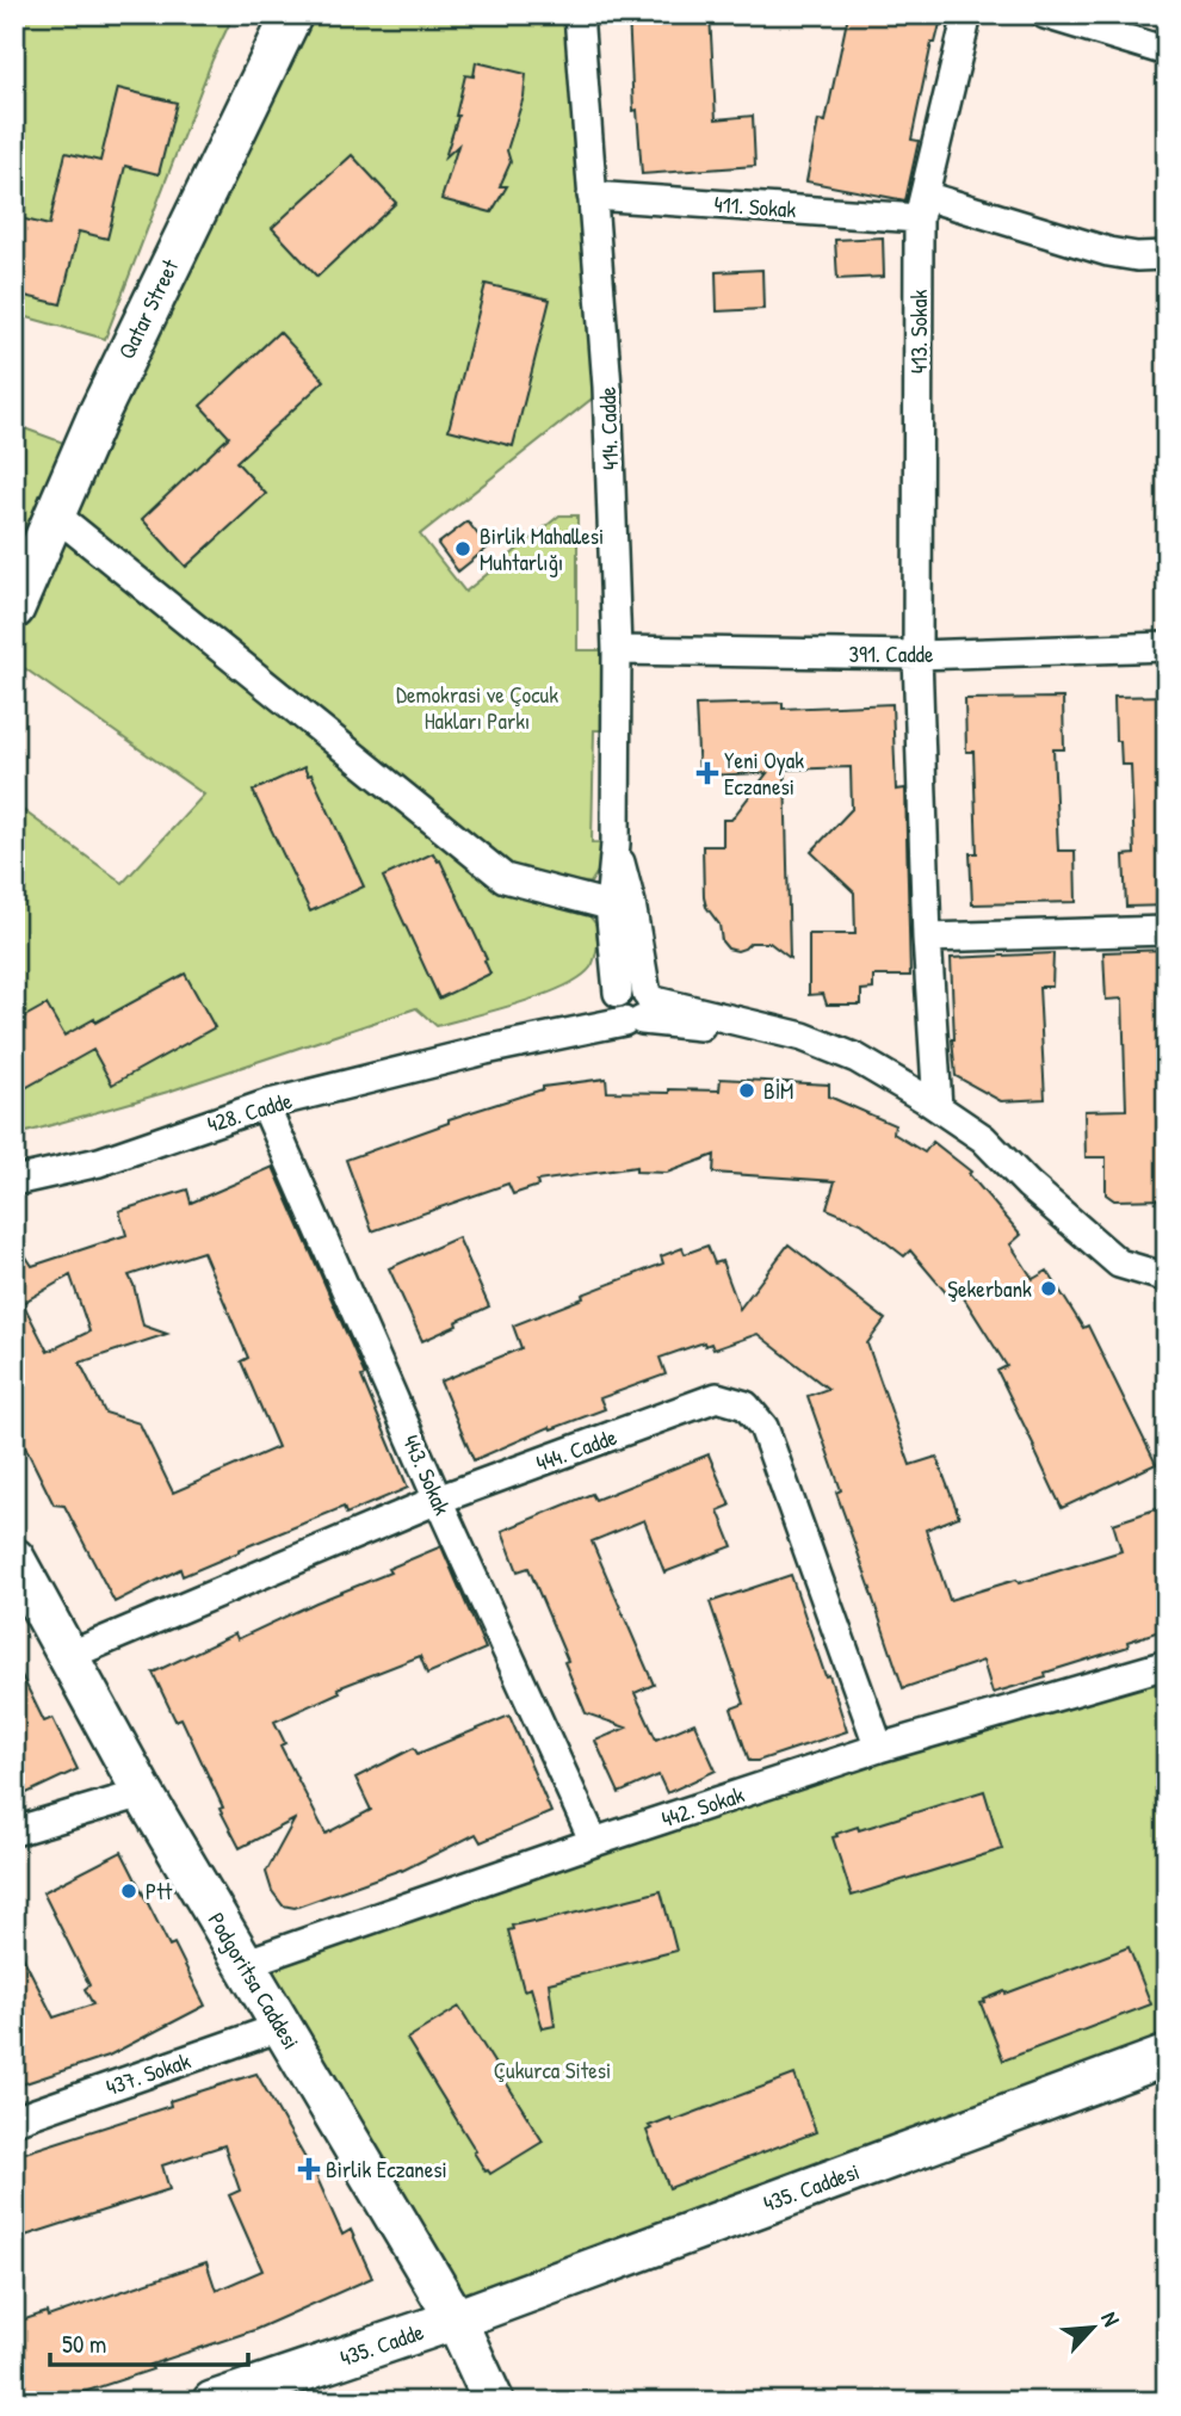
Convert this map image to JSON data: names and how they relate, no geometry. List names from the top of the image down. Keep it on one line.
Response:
{"streets":{"main road":["Qatar Street","Podgoritsa Caddesi","435. Caddesi","435. Cadde"],"street":["411. Sokak","413. Sokak","414. Cadde","391. Cadde","428. Cadde","444. Cadde","443. Sokak","442. Sokak","437. Sokak"]},"crossings":[["411. Sokak","413. Sokak"],["411. Sokak","414. Cadde"],["413. Sokak","391. Cadde"],["414. Cadde","391. Cadde"],["428. Cadde","443. Sokak"],["444. Cadde","443. Sokak"],["444. Cadde","442. Sokak"],["444. Cadde","Podgoritsa Caddesi"],["443. Sokak","442. Sokak"],["442. Sokak","Podgoritsa Caddesi"],["Podgoritsa Caddesi","437. Sokak"],["Podgoritsa Caddesi","435. Caddesi"],["Podgoritsa Caddesi","435. Cadde"],["435. Caddesi","435. Cadde"]],"parks":["Demokrasi ve Çocuk Hakları Parkı","Çukurca Sitesi"],"places":{"other":["Birlik Mahallesi Muhtarlığı","BİM","Şekerbank","Ptt"],"health":["Yeni Oyak Eczanesi","Birlik Eczanesi"]},"scale_bar":"50 m","north":"top right"}
